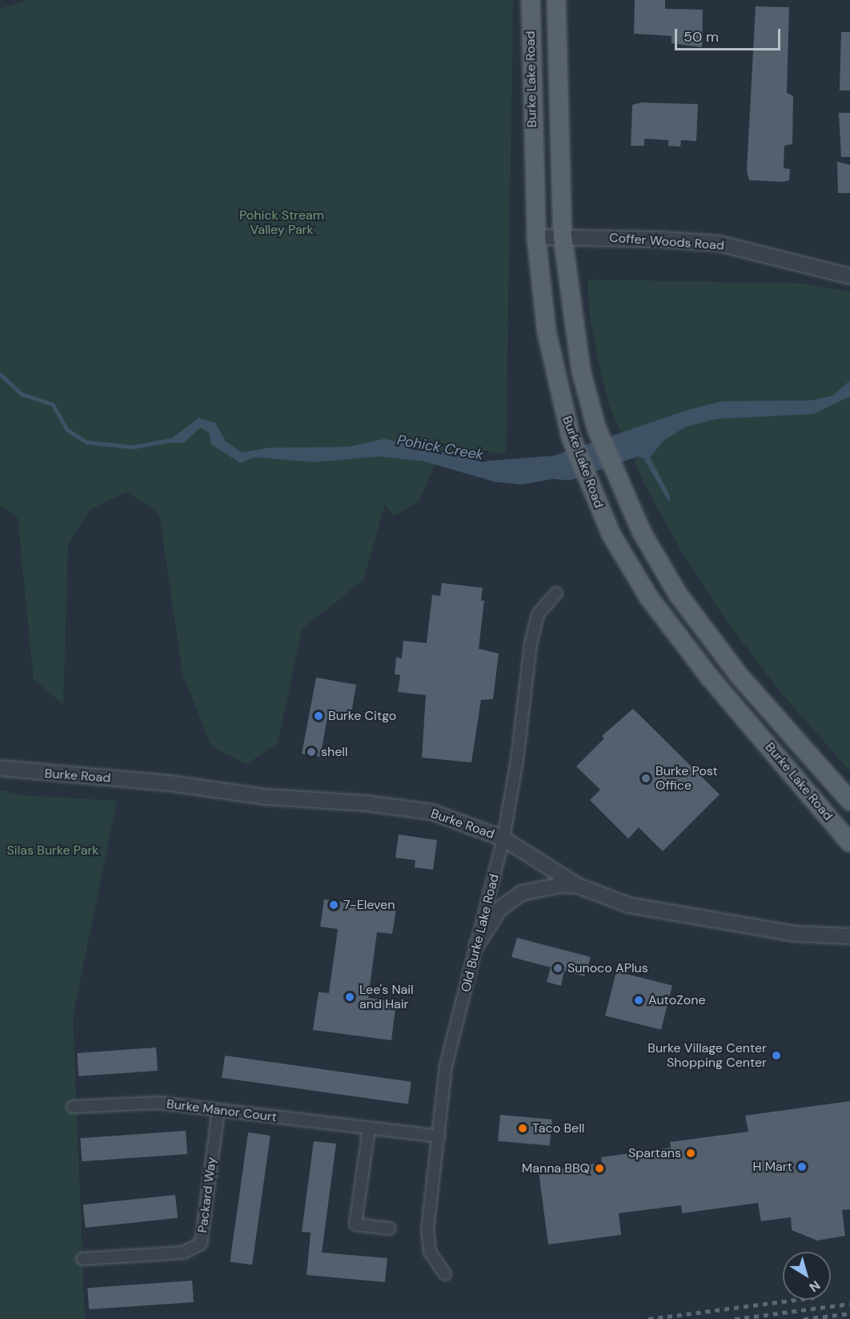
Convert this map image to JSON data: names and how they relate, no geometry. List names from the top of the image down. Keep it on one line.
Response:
{"streets":{"main road":["Burke Lake Road"],"street":["Coffer Woods Road","Burke Road","Old Burke Lake Road","Burke Manor Court","Packard Way"]},"crossings":[["Burke Lake Road","Coffer Woods Road"],["Burke Road","Old Burke Lake Road"],["Old Burke Lake Road","Burke Manor Court"],["Burke Manor Court","Packard Way"]],"water":["Pohick Creek"],"parks":["Pohick Stream Valley Park","Silas Burke Park"],"places":["Burke Citgo","shell","Burke Post Office","7-Eleven","Sunoco APlus","Lee's Nail and Hair","AutoZone","Burke Village Center Shopping Center","Taco Bell","Spartans","H Mart","Manna BBQ"],"scale_bar":"50 m","north":"bottom right"}
